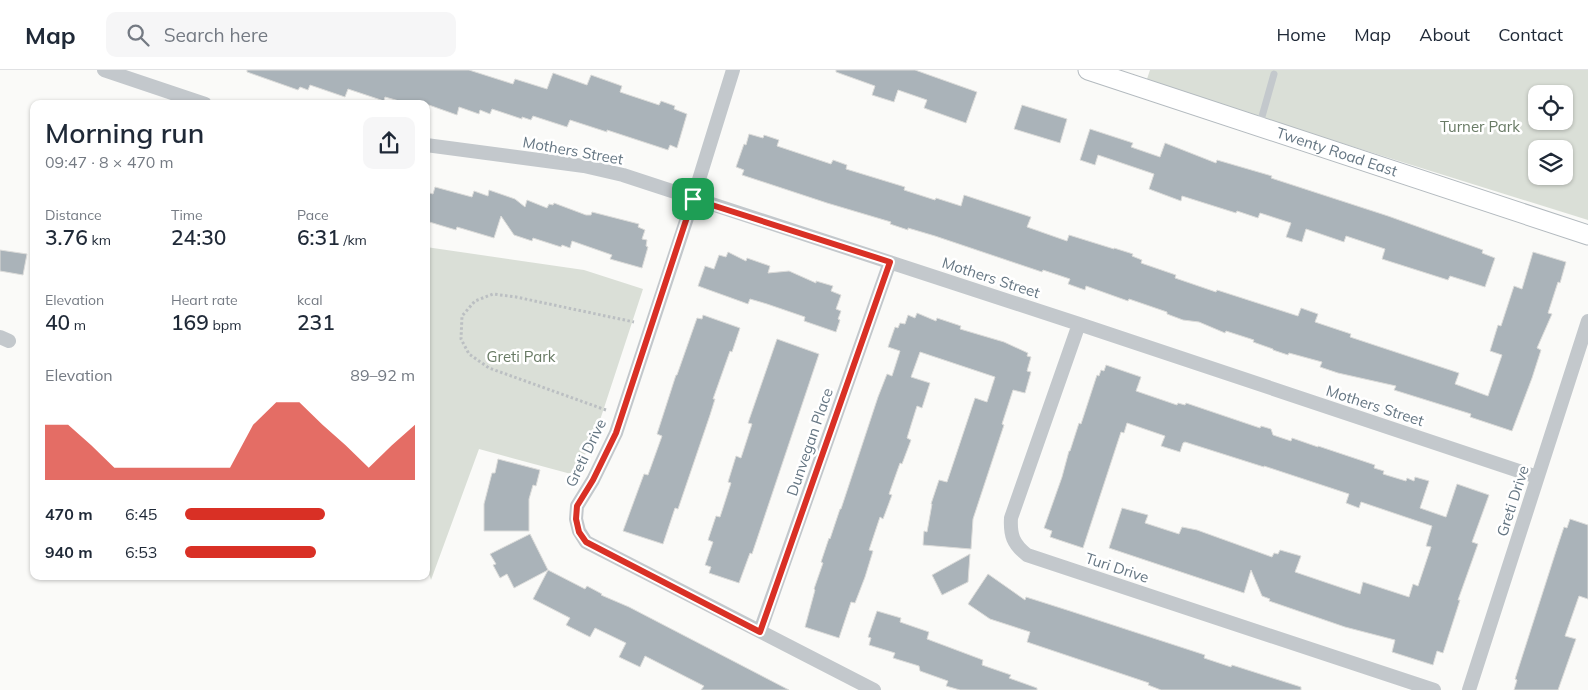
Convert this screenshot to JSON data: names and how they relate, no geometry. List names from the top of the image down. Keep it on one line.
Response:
{"streets":{"street":["Mothers Street","Twenty Road East","Dunvegan Place","Greti Drive","Turi Drive"]},"crossings":[["Mothers Street","Dunvegan Place"],["Mothers Street","Greti Drive"],["Mothers Street","Turi Drive"],["Dunvegan Place","Greti Drive"]],"parks":["Turner Park","Greti Park"],"page":{"header":"Map","search":"Search here","nav":["Home","Map","About","Contact"],"heading":["Morning run","09:47 · 8 × 470 m"],"stats":[["Distance","3.76 km"],["Time","24:30"],["Pace","6:31 /km"],["Elevation","40 m"],["Heart rate","169 bpm"],["kcal","231"]],"chart":["Elevation","89–92 m"],"list":[{"name":"470 m","note":"6:45"},{"name":"940 m","note":"6:53"}]}}
